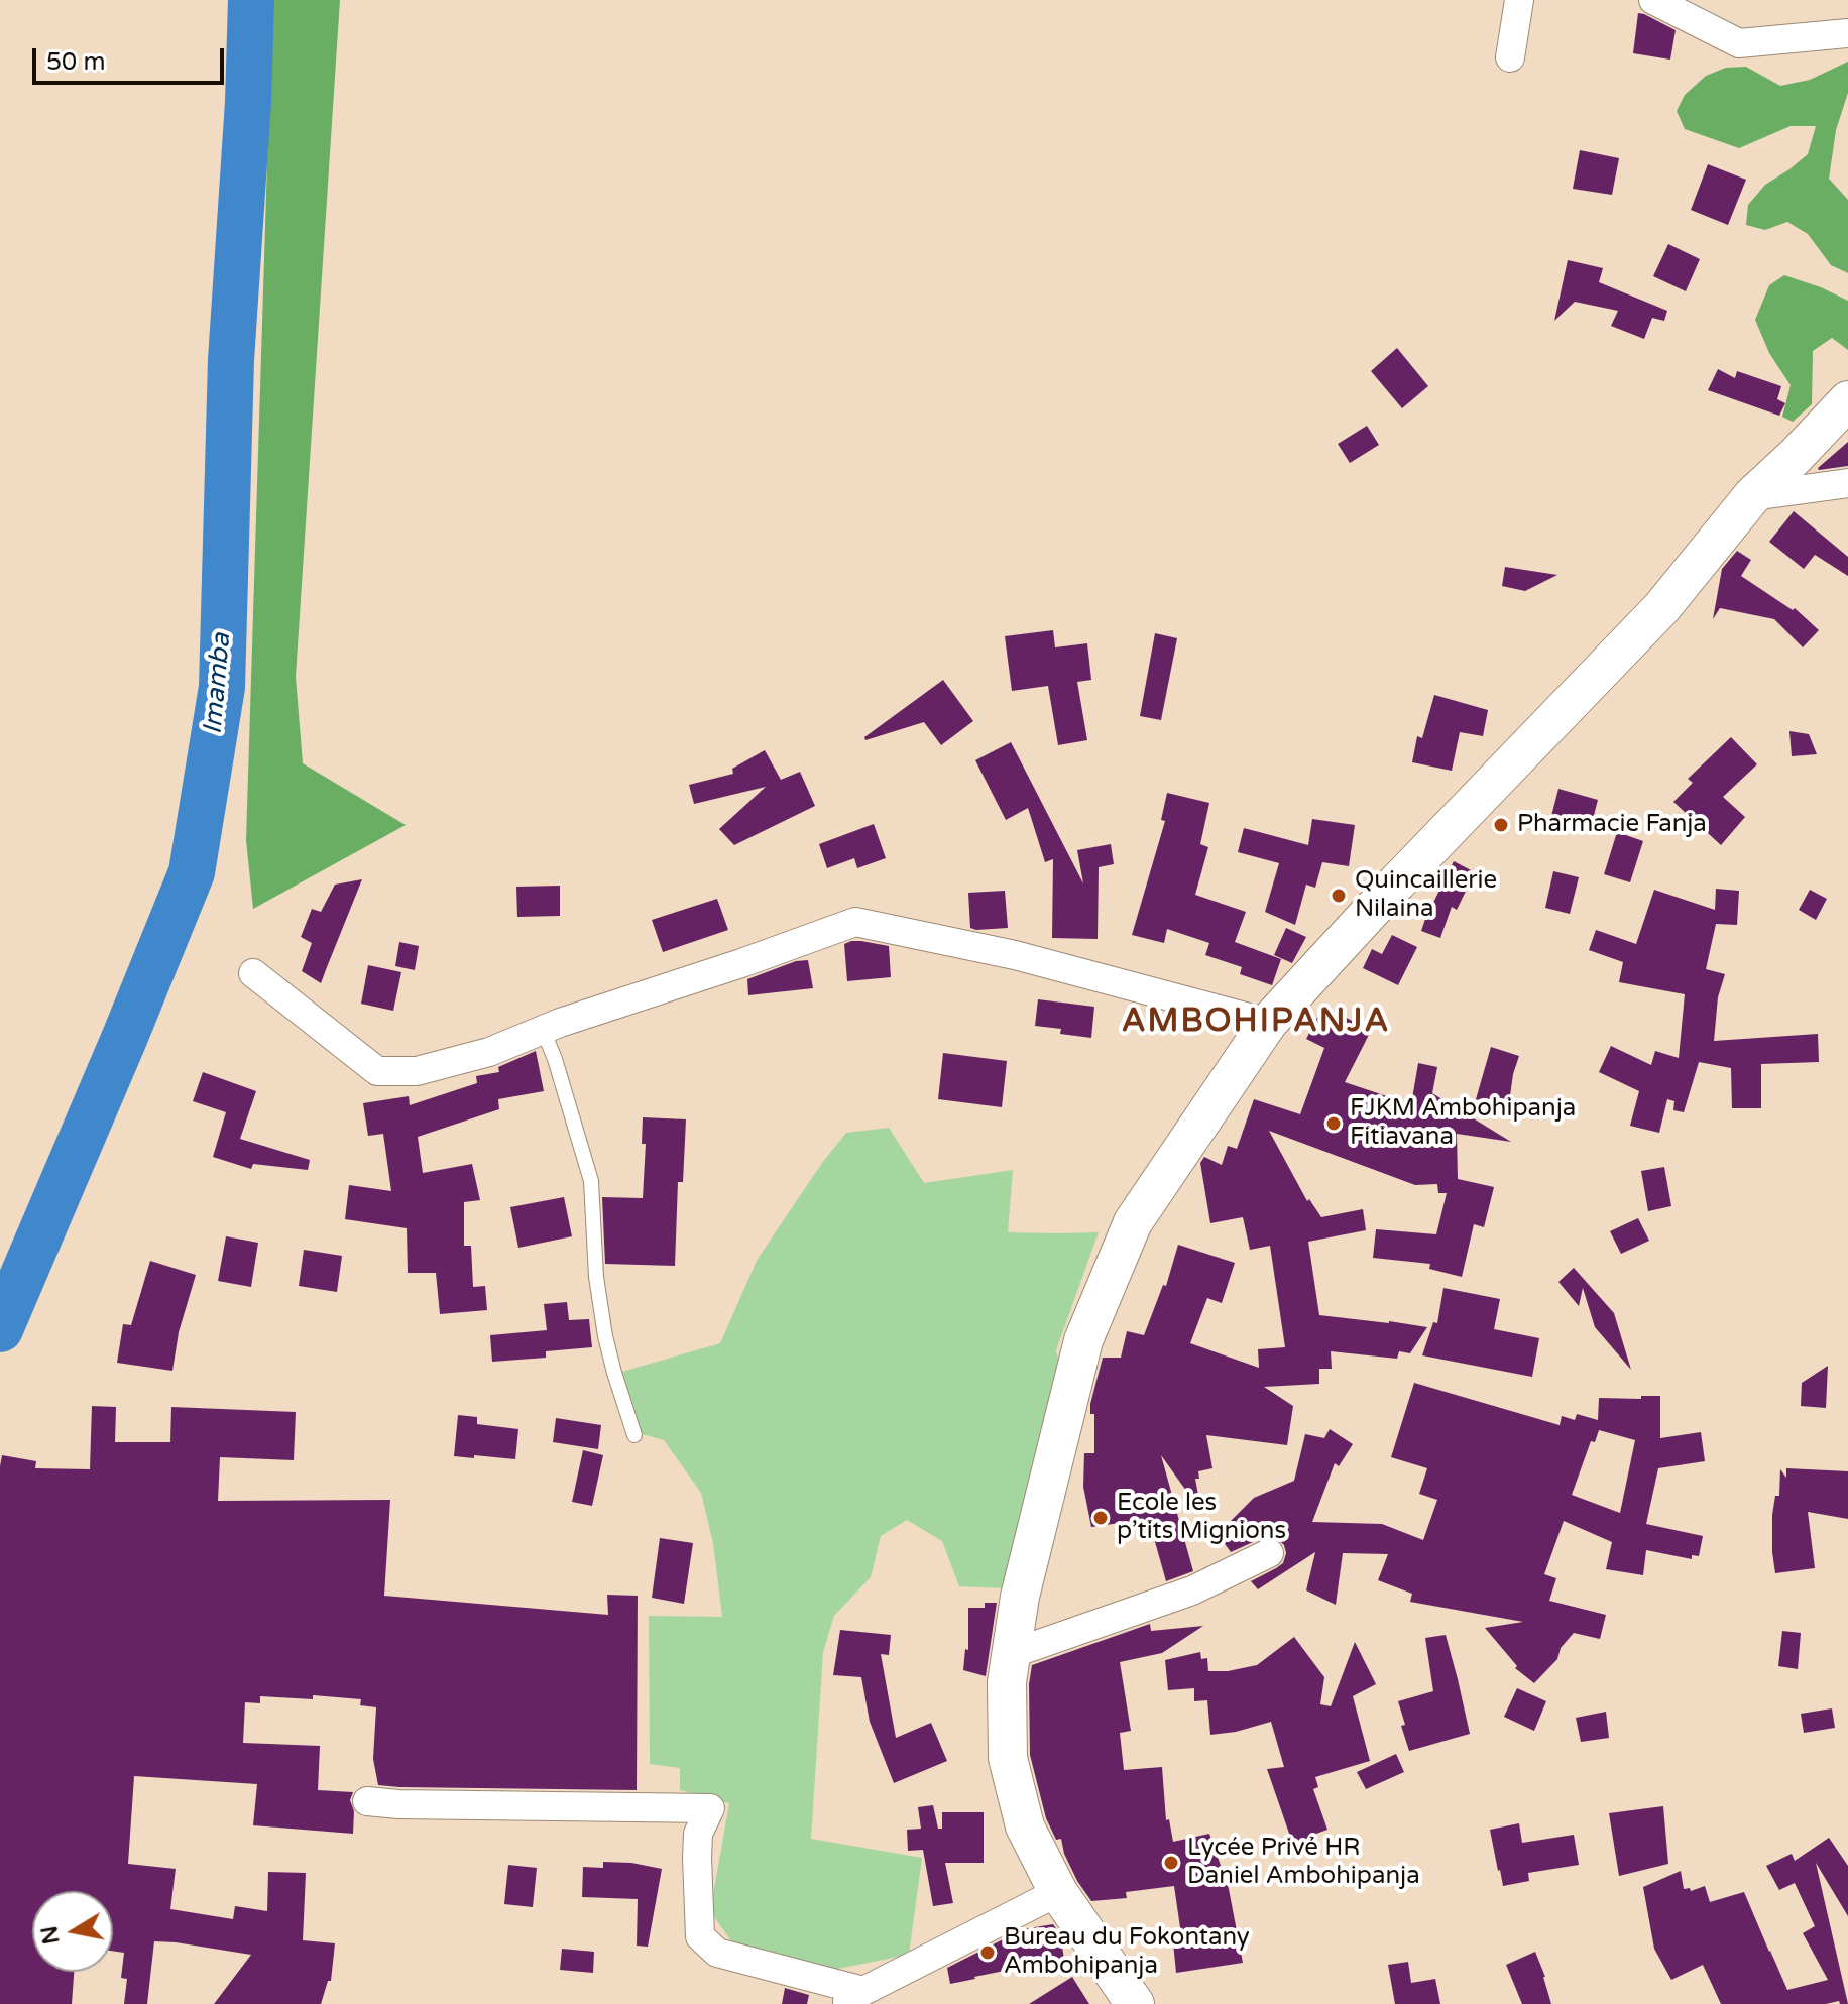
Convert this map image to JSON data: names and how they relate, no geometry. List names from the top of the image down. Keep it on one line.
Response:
{"districts":["AMBOHIPANJA"],"water":["Imamba"],"places":["Pharmacie Fanja","Quincaillerie Nilaina","FJKM Ambohipanja Fitiavana","Ecole les p’tits Mignions","Lycée Privé HR Daniel Ambohipanja","Bureau du Fokontany Ambohipanja"],"scale_bar":"50 m","north":"left"}
